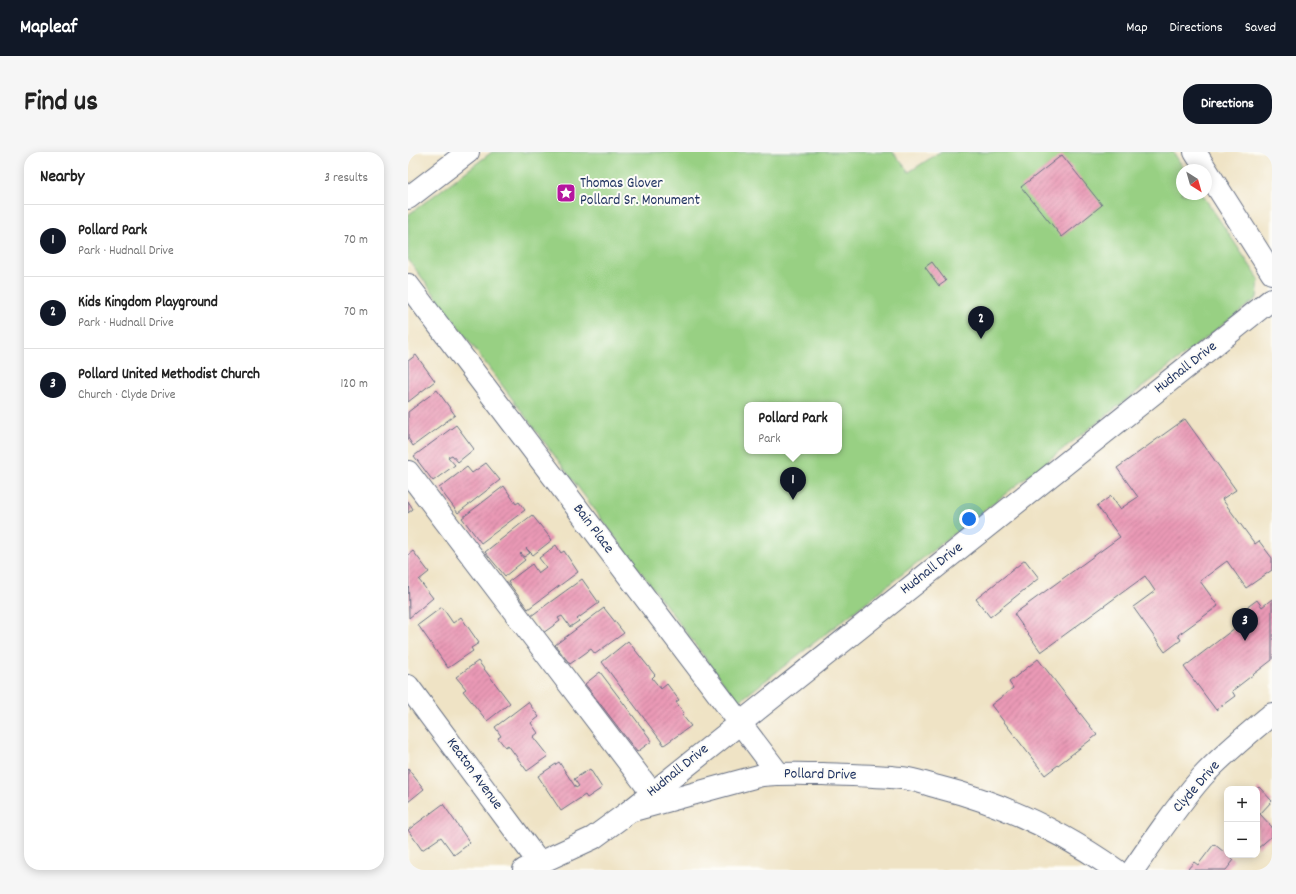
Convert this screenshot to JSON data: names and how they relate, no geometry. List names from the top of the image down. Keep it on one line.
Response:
{"streets":{"street":["Hudnall Drive","Bain Place","Keaton Avenue","Pollard Drive","Clyde Drive"]},"crossings":[["Hudnall Drive","Bain Place"],["Hudnall Drive","Pollard Drive"],["Bain Place","Pollard Drive"],["Keaton Avenue","Pollard Drive"]],"places":{"place":["Thomas Glover Pollard Sr. Monument"]},"north":"bottom right","page":{"header":"Mapleaf","nav":["Map","Directions","Saved"],"title":"Find us","buttons":"Directions","heading":["Nearby","3 results"],"list":[{"mark":"1","name":"Pollard Park","note":"Park · Hudnall Drive","value":"70 m"},{"mark":"2","name":"Kids Kingdom Playground","note":"Park · Hudnall Drive","value":"70 m"},{"mark":"3","name":"Pollard United Methodist Church","note":"Church · Clyde Drive","value":"120 m"}],"pins":["2","1","3"],"popup":["Pollard Park","Park"],"map_buttons":["+","−"]}}
